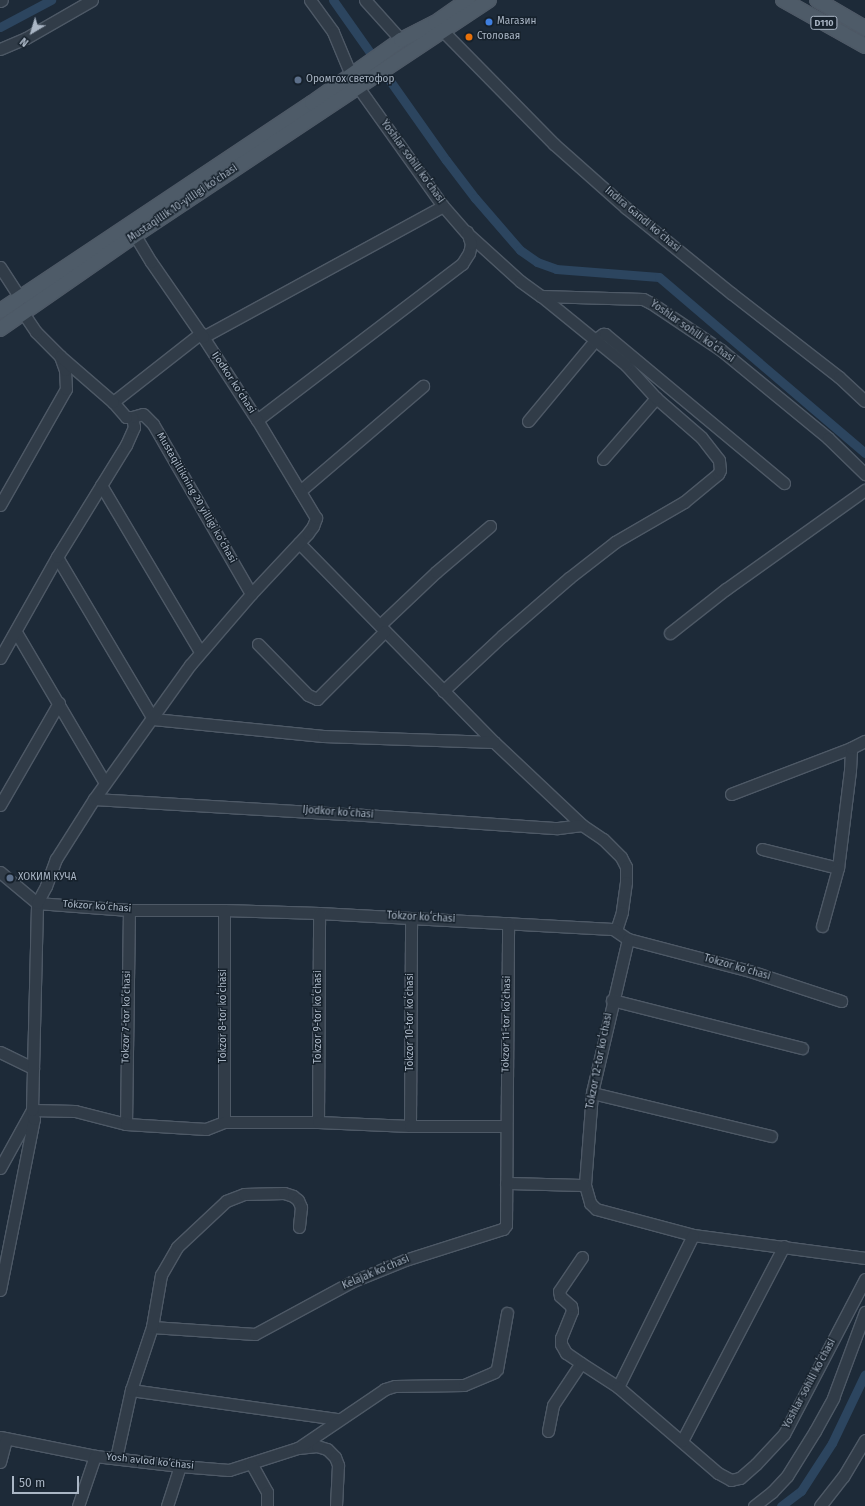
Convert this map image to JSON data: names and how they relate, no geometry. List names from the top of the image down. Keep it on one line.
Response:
{"streets":{"main road":["D110","Mustaqillik 10-yilligi ko'chasi"],"street":["Yoshlar sohili koʻchasi","Indira Gandi koʻchasi","Ijodkor koʻchasi","Mustaqillikning 20 yilligi koʻchasi","Tokzor koʻchasi","Tokzor 8-tor koʻchasi","Tokzor 7-tor koʻchasi","Tokzor 9-tor koʻchasi","Tokzor 10-tor koʻchasi","Tokzor 11-tor koʻchasi","Tokzor 12-tor koʻchasi","Kelajak koʻchasi","Yosh avlod koʻchasi"]},"crossings":[["Yoshlar sohili koʻchasi","Mustaqillik 10-yilligi ko'chasi"],["Mustaqillik 10-yilligi ko'chasi","Ijodkor koʻchasi"],["Mustaqillik 10-yilligi ko'chasi","Mustaqillikning 20 yilligi koʻchasi"],["Ijodkor koʻchasi","Mustaqillikning 20 yilligi koʻchasi"],["Ijodkor koʻchasi","Tokzor koʻchasi"],["Tokzor koʻchasi","Tokzor 8-tor koʻchasi"],["Tokzor koʻchasi","Tokzor 7-tor koʻchasi"],["Tokzor koʻchasi","Tokzor 9-tor koʻchasi"],["Tokzor koʻchasi","Tokzor 10-tor koʻchasi"],["Tokzor koʻchasi","Tokzor 11-tor koʻchasi"],["Tokzor koʻchasi","Tokzor 12-tor koʻchasi"],["Tokzor 11-tor koʻchasi","Kelajak koʻchasi"]],"places":["Магазин","Столовая","Оромгох светофор","ХОКИМ КУЧА"],"scale_bar":"50 m","north":"bottom left"}
